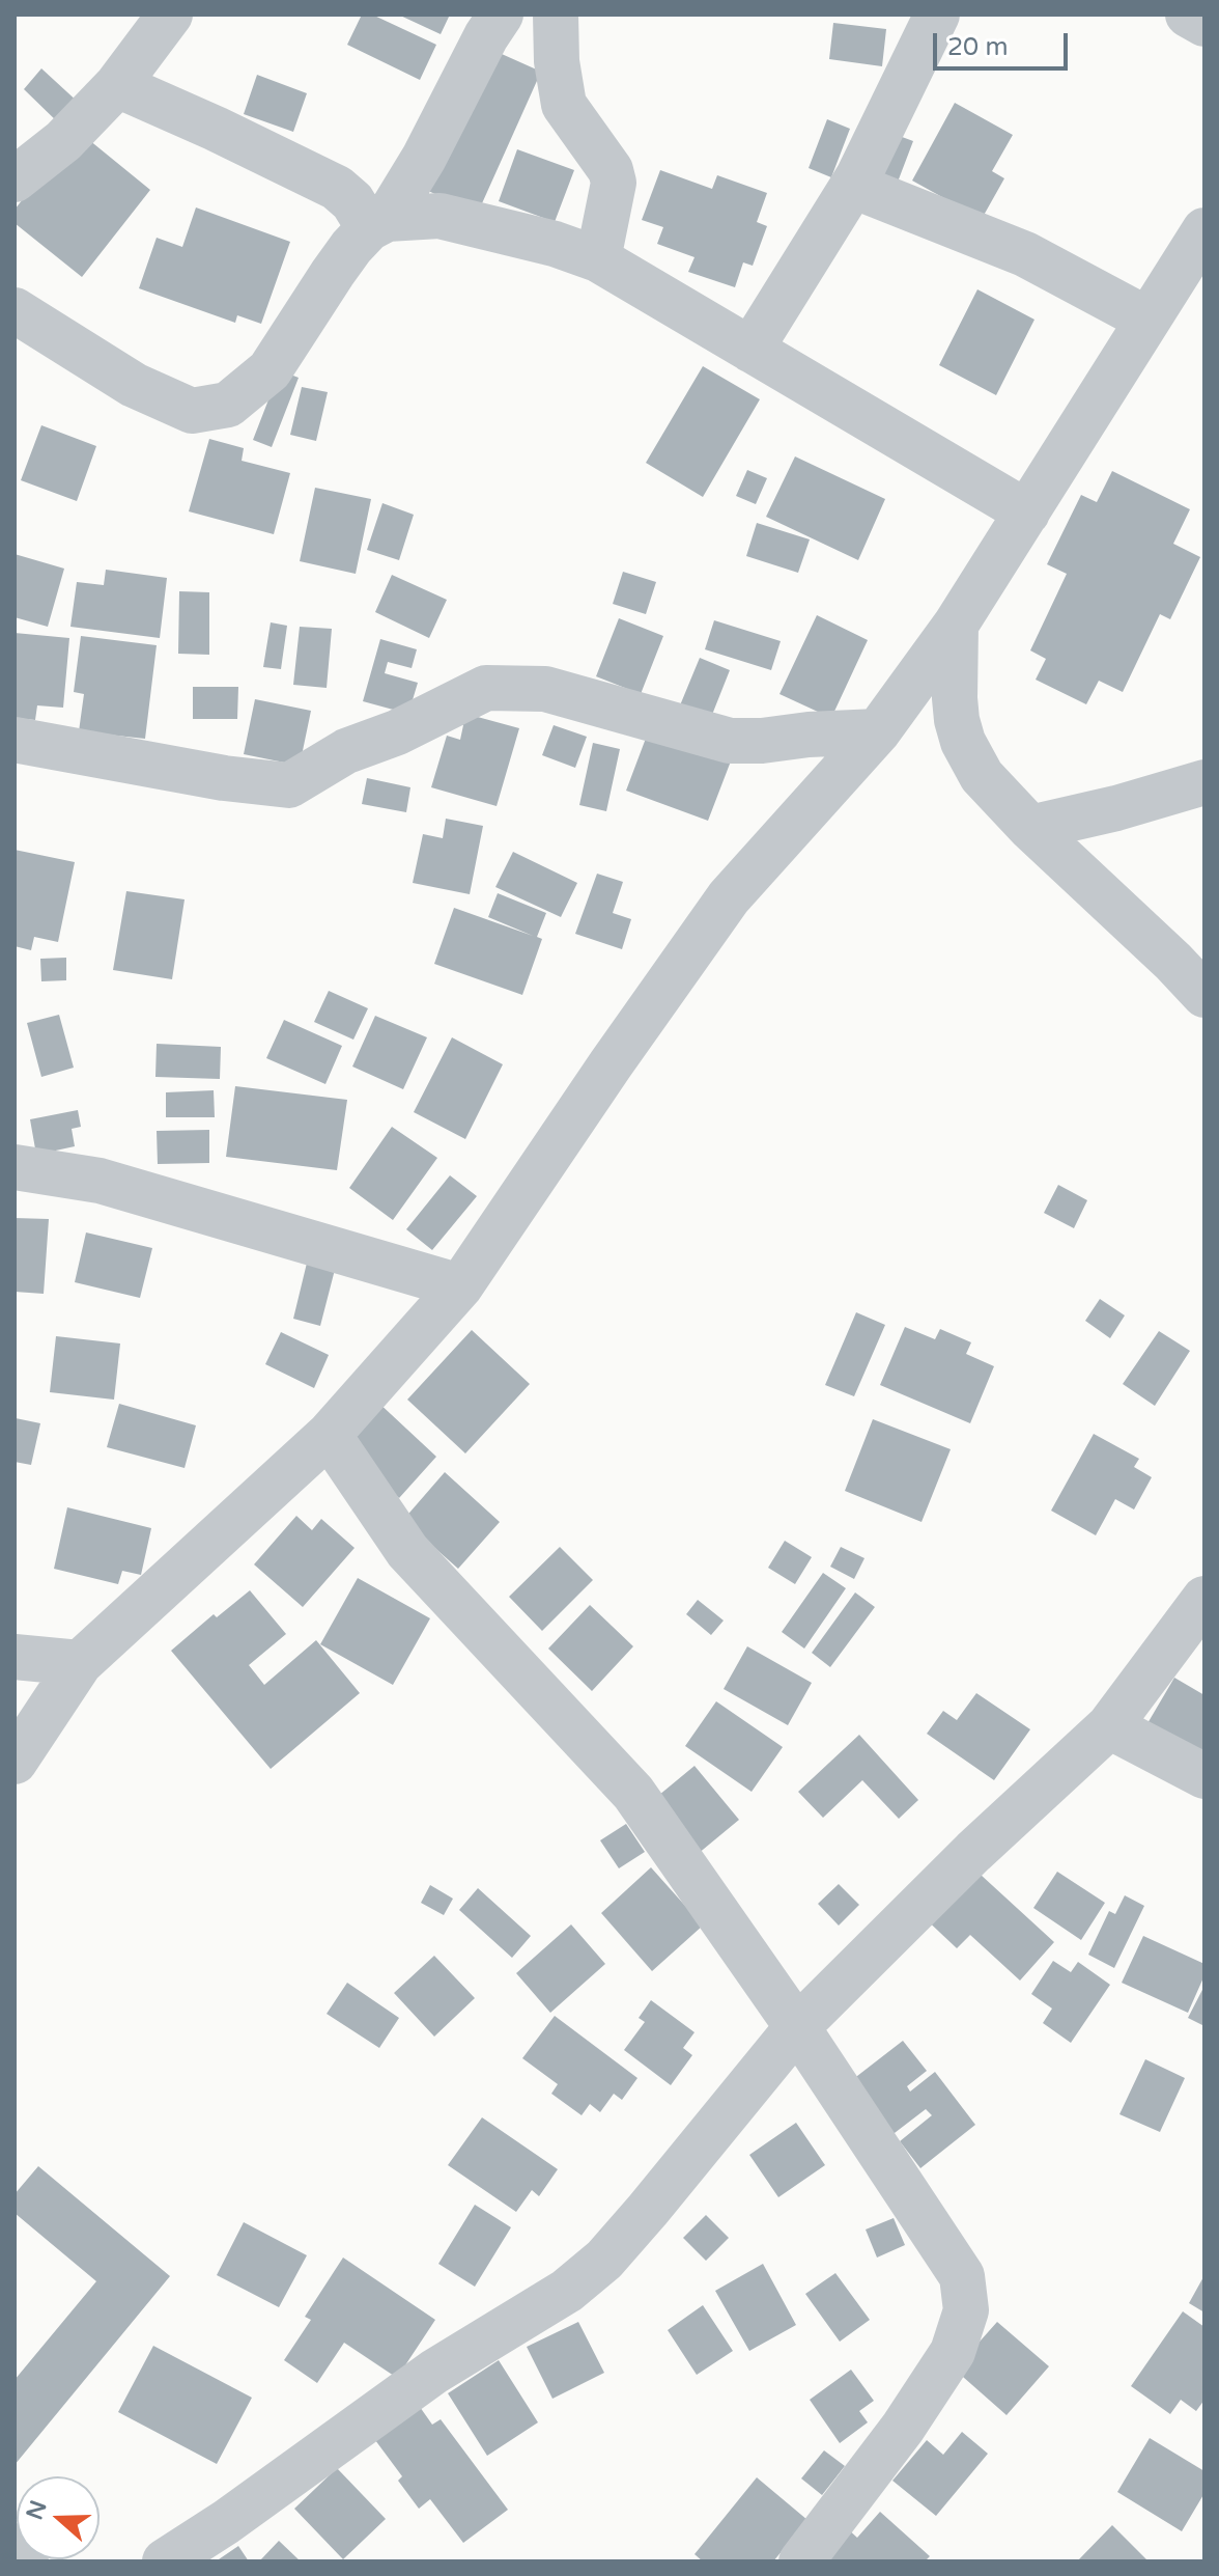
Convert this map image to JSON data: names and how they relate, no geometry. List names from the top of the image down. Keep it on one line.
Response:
{"scale_bar":"20 m","north":"left"}
